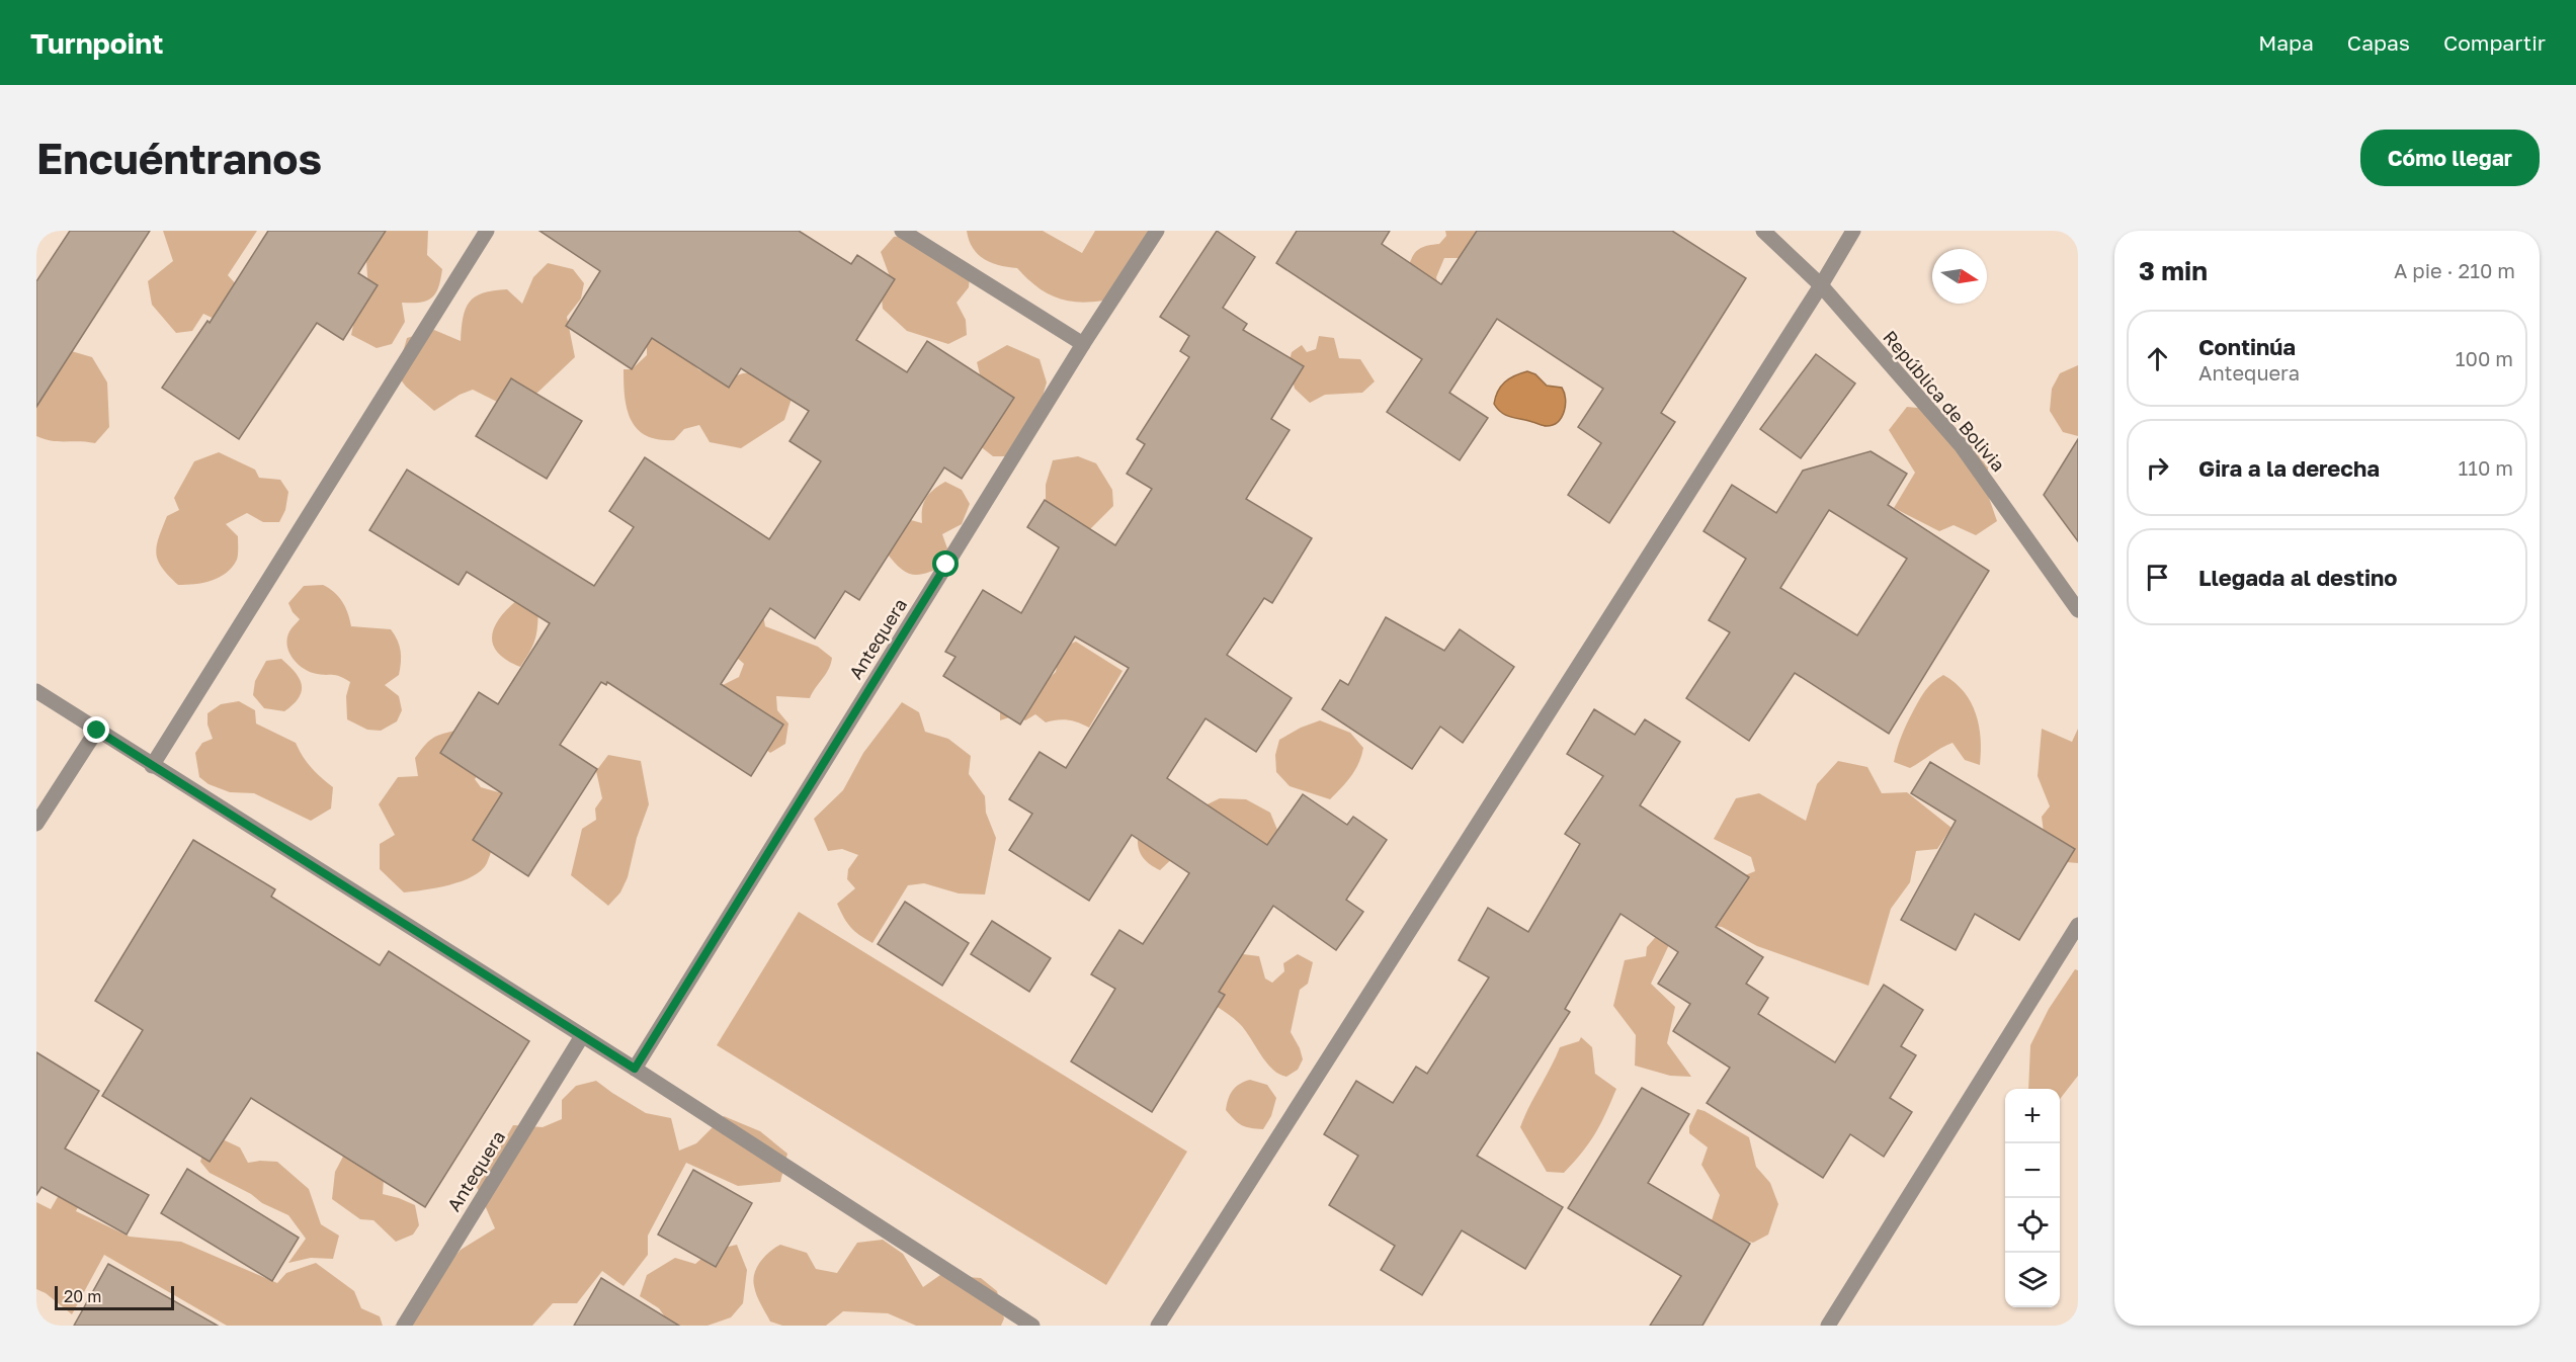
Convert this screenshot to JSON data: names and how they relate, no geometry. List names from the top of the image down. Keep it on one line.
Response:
{"streets":{"street":["República de Bolivia","Antequera"]},"scale_bar":"20 m","north":"right","page":{"header":"Turnpoint","nav":["Mapa","Capas","Compartir"],"buttons":"Cómo llegar","title":"Encuéntranos","heading":["3 min","A pie · 210 m"],"list":[["Continúa","Antequera","100 m"],["Gira a la derecha","110 m"],"Llegada al destino"],"map_buttons":["+","−"],"scale":"20 m"}}
